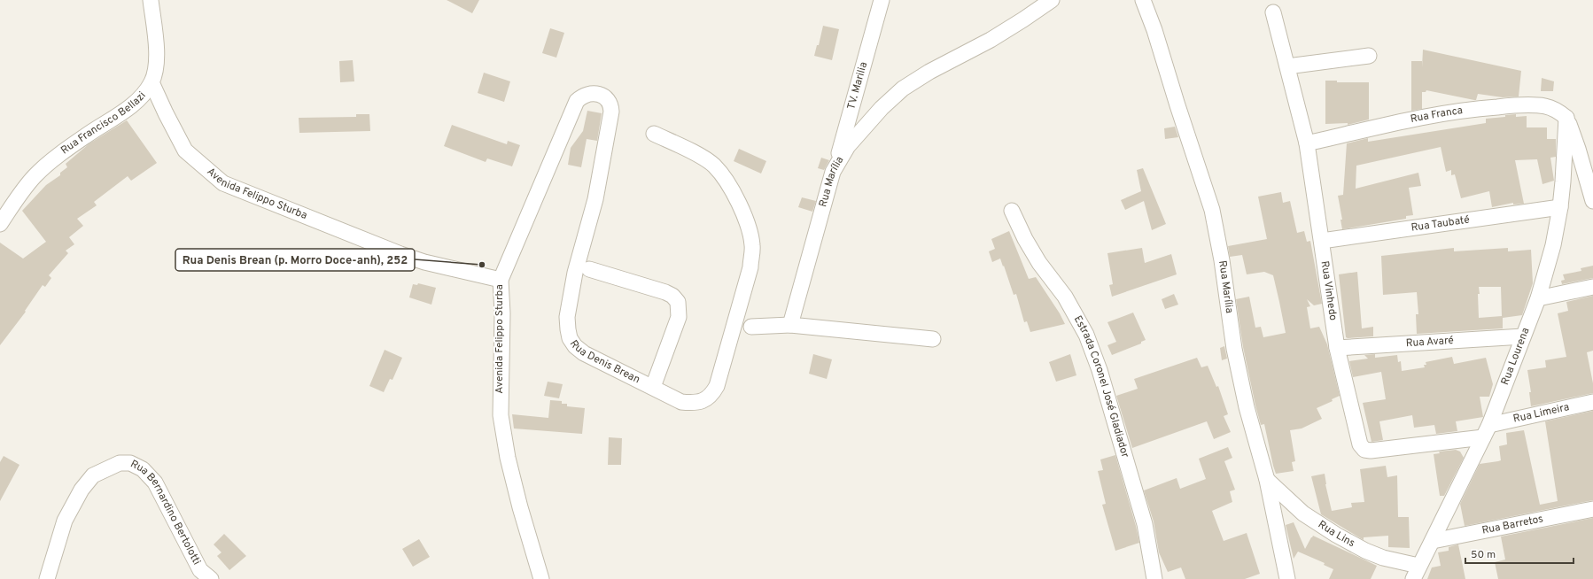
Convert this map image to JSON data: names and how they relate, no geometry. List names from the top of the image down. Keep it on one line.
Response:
{"streets":{"street":["TV. Marilia","Rua Franca","Rua Francisco Bellazi","Rua Marília","Avenida Felippo Sturba","Rua Taubaté","Rua Vinhedo","Rua Avaré","Rua Lourena","Rua Denis Brean","Estrada Coronel José Gladiador","Rua Limeira","Rua Bernardino Bertolotti","Rua Barretos","Rua Lins"]},"crossings":[["TV. Marilia","Rua Marília"],["Rua Franca","Rua Vinhedo"],["Rua Franca","Rua Lourena"],["Rua Francisco Bellazi","Avenida Felippo Sturba"],["Rua Marília","Rua Lins"],["Avenida Felippo Sturba","Rua Denis Brean"],["Rua Taubaté","Rua Vinhedo"],["Rua Taubaté","Rua Lourena"],["Rua Vinhedo","Rua Avaré"],["Rua Vinhedo","Rua Lourena"],["Rua Vinhedo","Rua Limeira"],["Rua Avaré","Rua Lourena"],["Rua Lourena","Rua Limeira"],["Rua Lourena","Rua Barretos"],["Rua Lourena","Rua Lins"]],"places":["Rua Denis Brean (p. Morro Doce-anh), 252"],"scale_bar":"50 m"}
